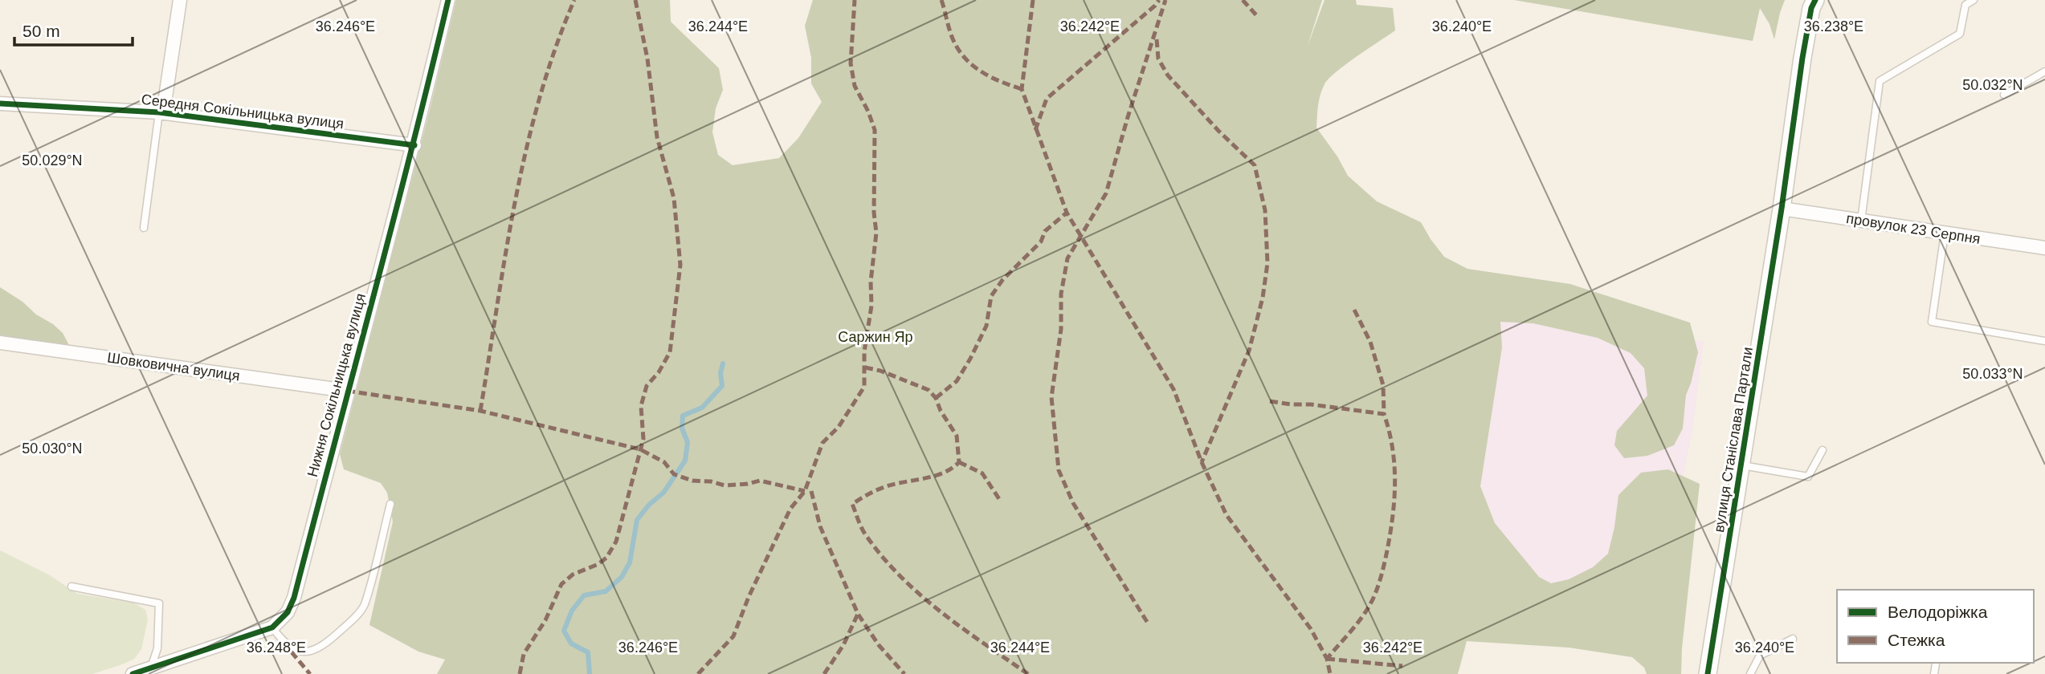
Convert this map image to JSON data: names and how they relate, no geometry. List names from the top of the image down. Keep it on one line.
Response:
{"streets":{"street":["Середня Сокільницька вулиця","провулок 23 Серпня","Шовковична вулиця","Нижня Сокільницька вулиця","вулиця Станіслава Партали"]},"crossings":[["Середня Сокільницька вулиця","Нижня Сокільницька вулиця"],["провулок 23 Серпня","вулиця Станіслава Партали"],["Шовковична вулиця","Нижня Сокільницька вулиця"]],"parks":["Саржин Яр"],"legend":["Велодоріжка","Стежка"],"scale_bar":"50 m","coordinates":["36.246°E","36.244°E","36.242°E","36.238°E","36.240°E","50.032°N","50.029°N","50.033°N","50.030°N","36.248°E"]}
